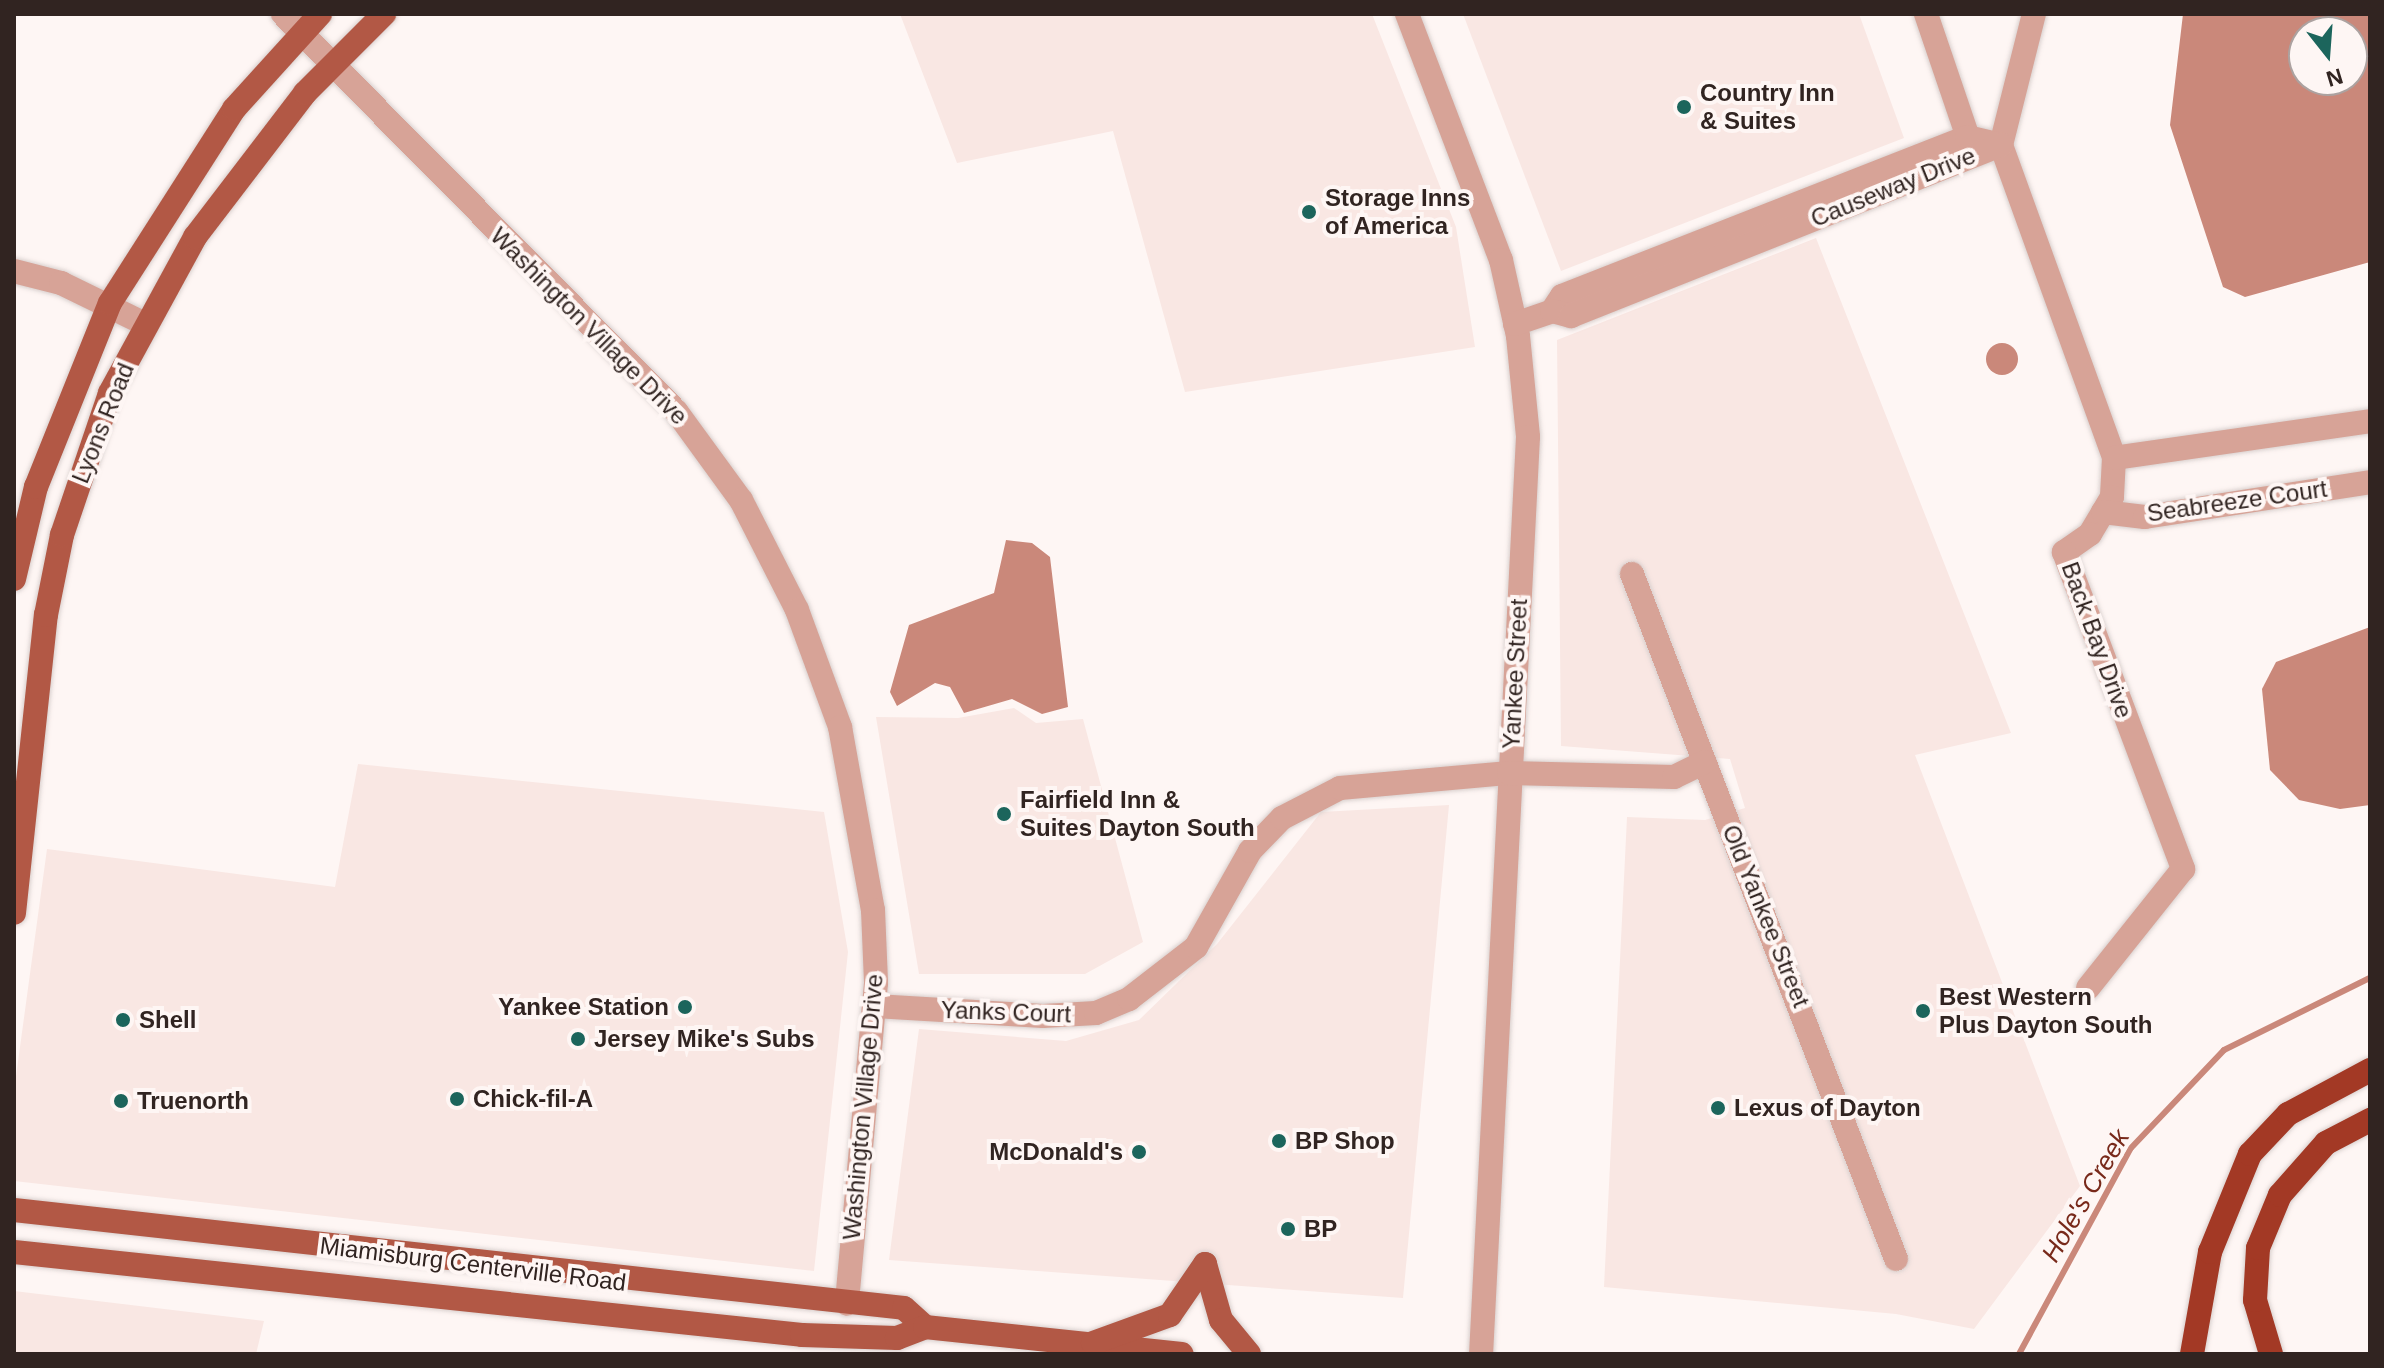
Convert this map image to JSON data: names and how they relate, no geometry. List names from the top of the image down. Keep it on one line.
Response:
{"streets":{"main road":["Lyons Road","Miamisburg Centerville Road"],"street":["Causeway Drive","Washington Village Drive","Seabreeze Court","Back Bay Drive","Yankee Street","Old Yankee Street","Yanks Court"]},"crossings":[["Causeway Drive","Yankee Street"],["Washington Village Drive","Lyons Road"],["Washington Village Drive","Yanks Court"],["Washington Village Drive","Miamisburg Centerville Road"],["Seabreeze Court","Back Bay Drive"],["Yankee Street","Yanks Court"],["Old Yankee Street","Yanks Court"]],"water":["Hole's Creek"],"places":["Country Inn & Suites","Storage Inns of America","Fairfield Inn & Suites Dayton South","Yankee Station","Best Western Plus Dayton South","Shell","Jersey Mike's Subs","Chick-fil-A","Truenorth","Lexus of Dayton","BP Shop","McDonald's","BP"],"north":"bottom"}
